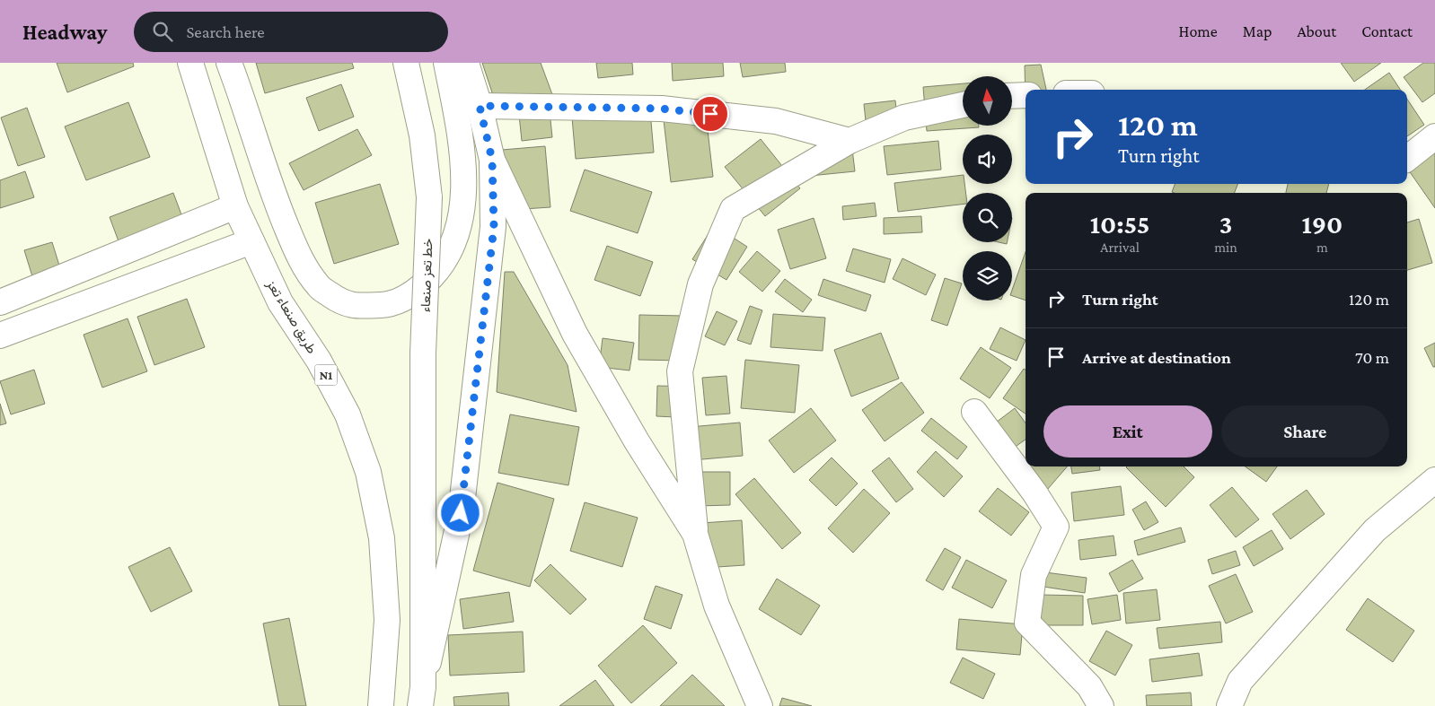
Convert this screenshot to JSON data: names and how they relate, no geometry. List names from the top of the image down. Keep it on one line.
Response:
{"streets":{"main road":["خط تعز صنعاء","طريق صنعاء تعز","N1"]},"north":"top","page":{"header":"Headway","search":"Search here","nav":["Home","Map","About","Contact"],"turn":["120 m","Turn right"],"eta":["10:55","Arrival","3","min","190","m"],"list":[{"name":"Turn right","value":"120 m"},{"name":"Arrive at destination","value":"70 m"}],"buttons":["Exit","Share"]}}
